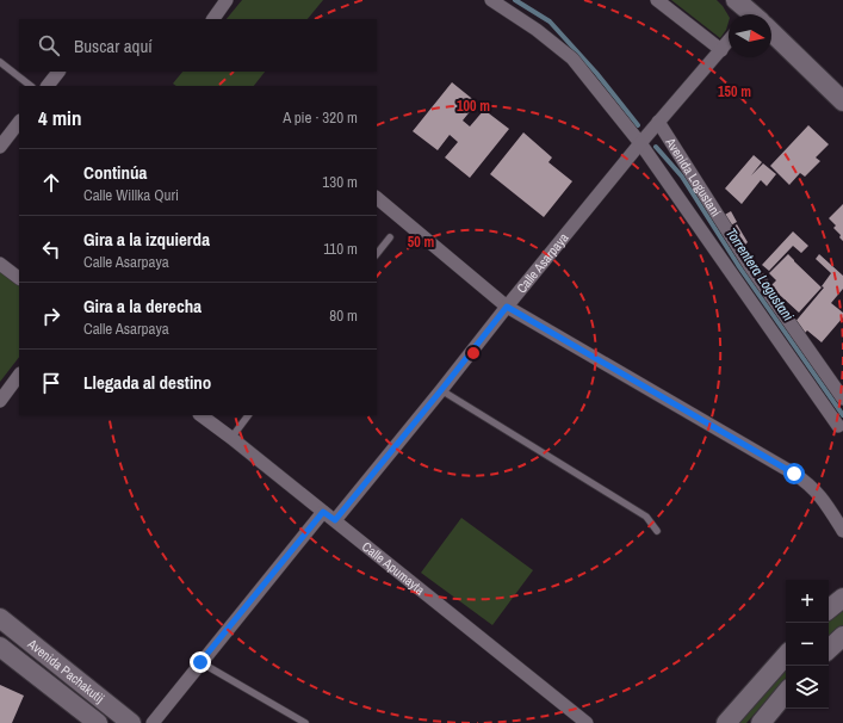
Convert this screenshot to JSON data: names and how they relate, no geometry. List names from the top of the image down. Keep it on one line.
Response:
{"streets":{"main road":["Avenida Pachakutij"],"street":["Avenida Logustani","Calle Asarpaya","Calle Apumayta"]},"crossings":[["Avenida Logustani","Calle Asarpaya"],["Calle Asarpaya","Calle Apumayta"]],"water":["Torrentera Logustani"],"north":"right","page":{"search":"Buscar aquí","heading":["4 min","A pie · 320 m"],"list":[["Continúa","Calle Willka Quri","130 m"],["Gira a la izquierda","Calle Asarpaya","110 m"],["Gira a la derecha","Calle Asarpaya","80 m"],"Llegada al destino"],"map_buttons":["+","−"]},"rings":["150 m","100 m","50 m"]}
